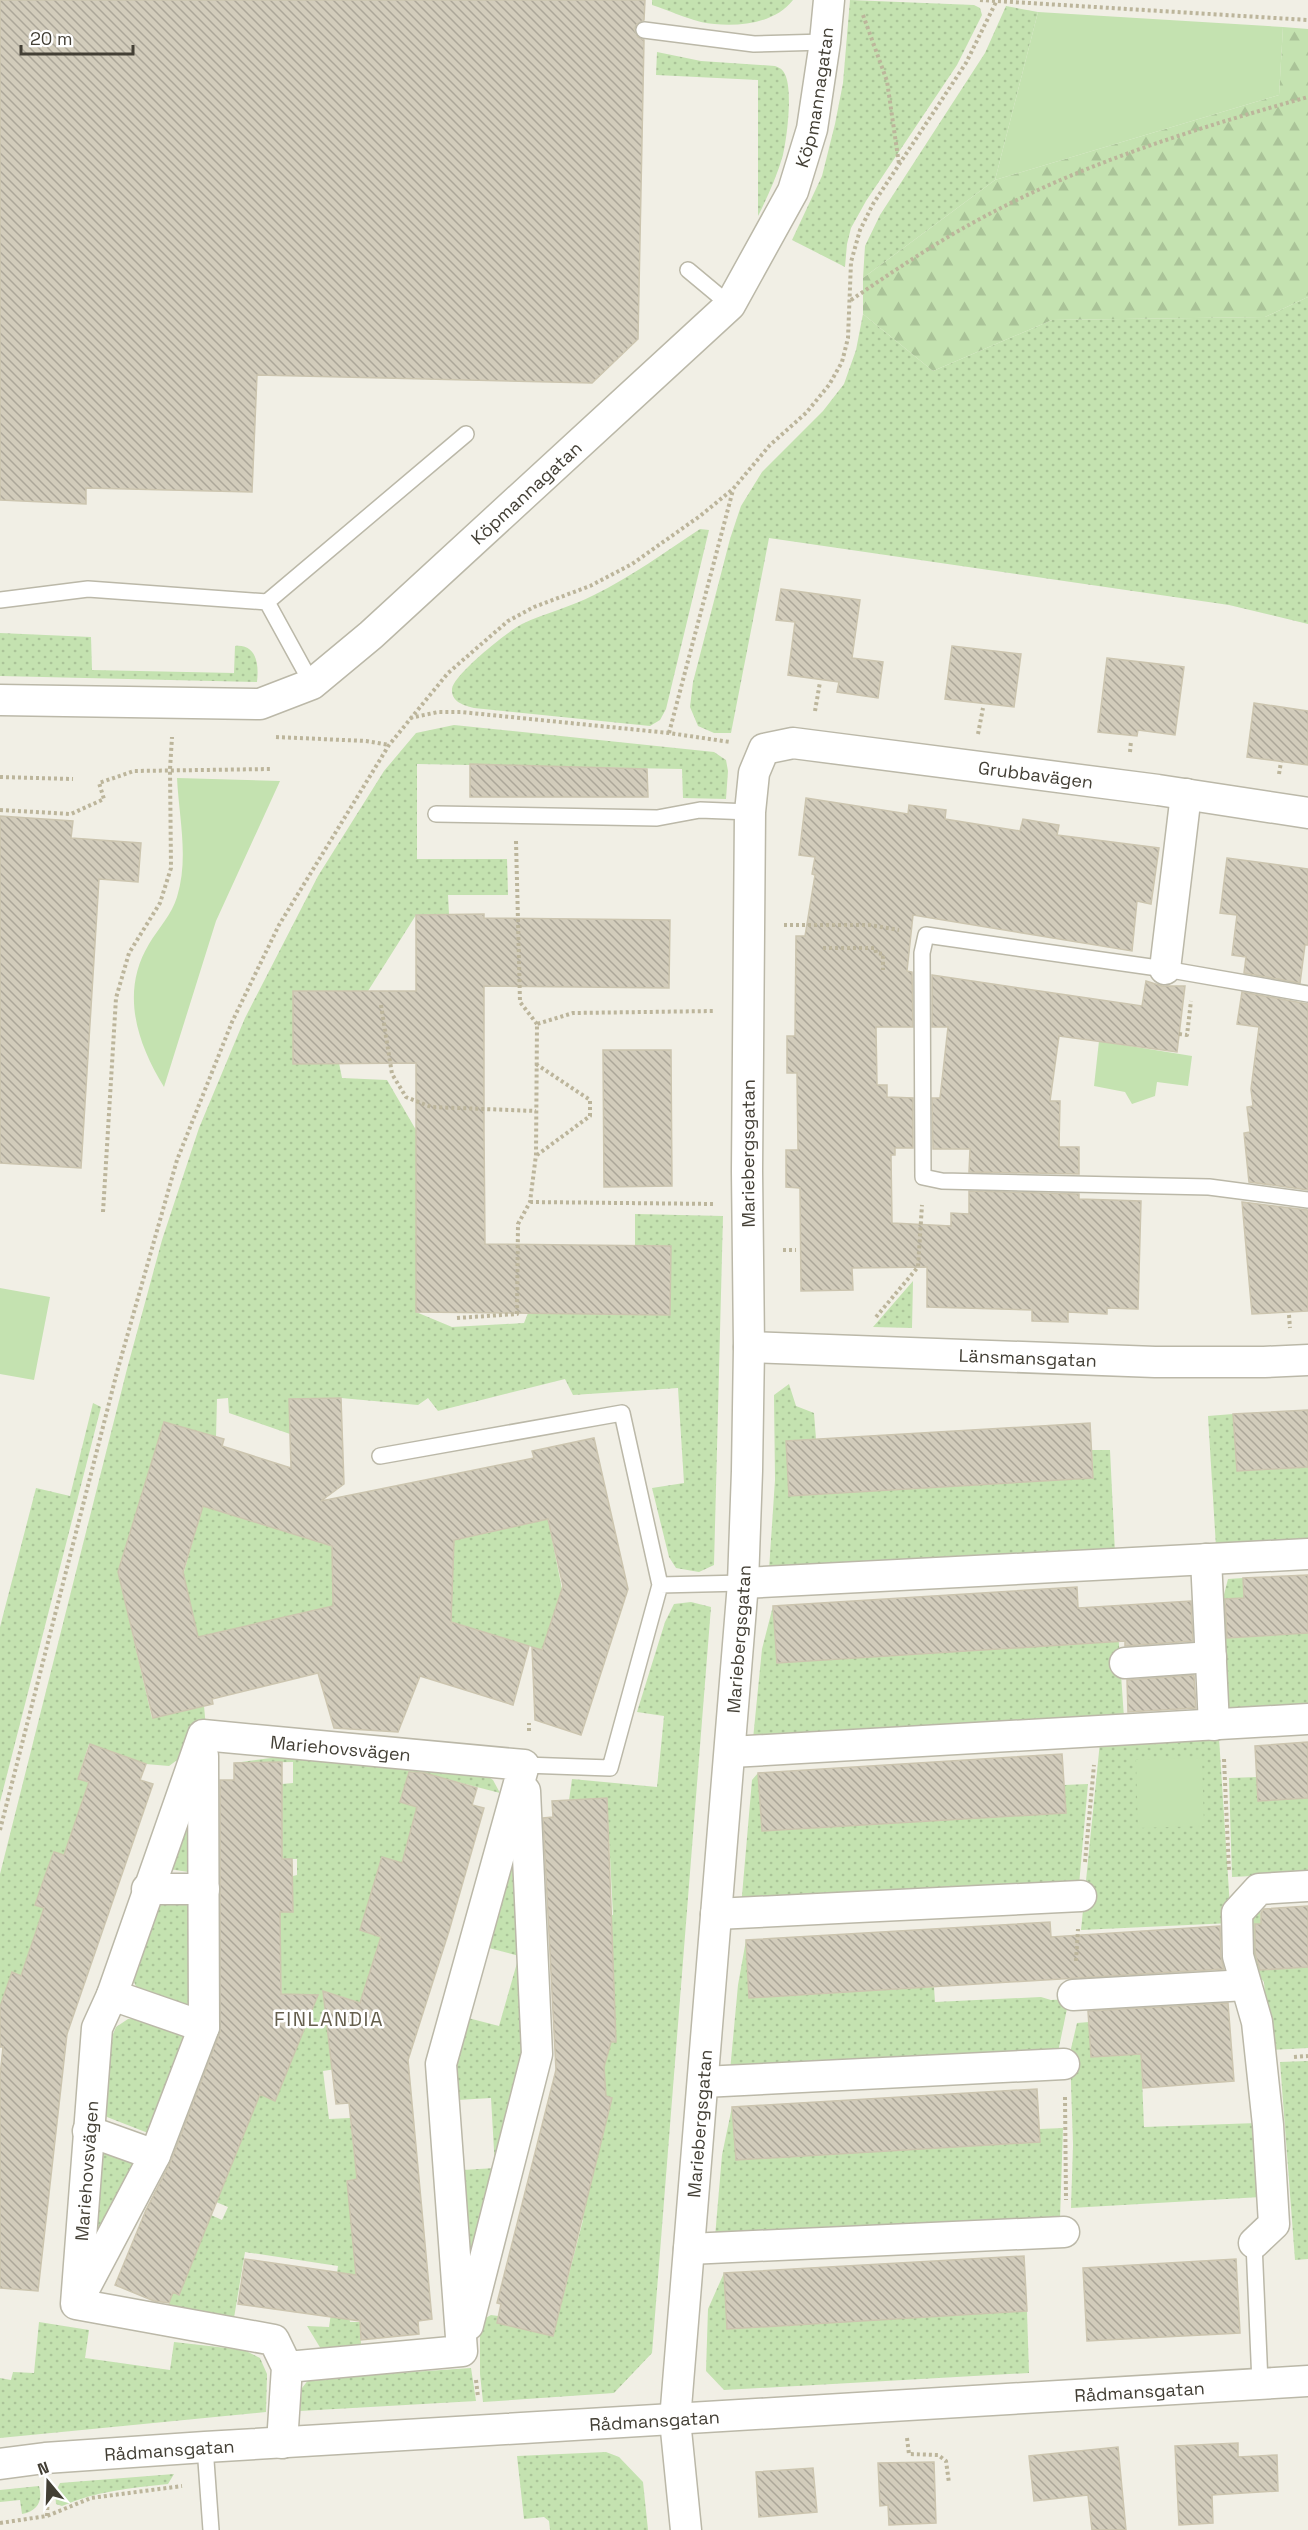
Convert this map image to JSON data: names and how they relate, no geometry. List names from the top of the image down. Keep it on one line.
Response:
{"streets":{"street":["Köpmannagatan","Grubbavägen","Mariebergsgatan","Länsmansgatan","Mariehovsvägen","Rådmansgatan"]},"crossings":[["Grubbavägen","Mariebergsgatan"],["Mariebergsgatan","Länsmansgatan"],["Mariebergsgatan","Rådmansgatan"]],"districts":["FINLANDIA"],"scale_bar":"20 m","north":"top"}
